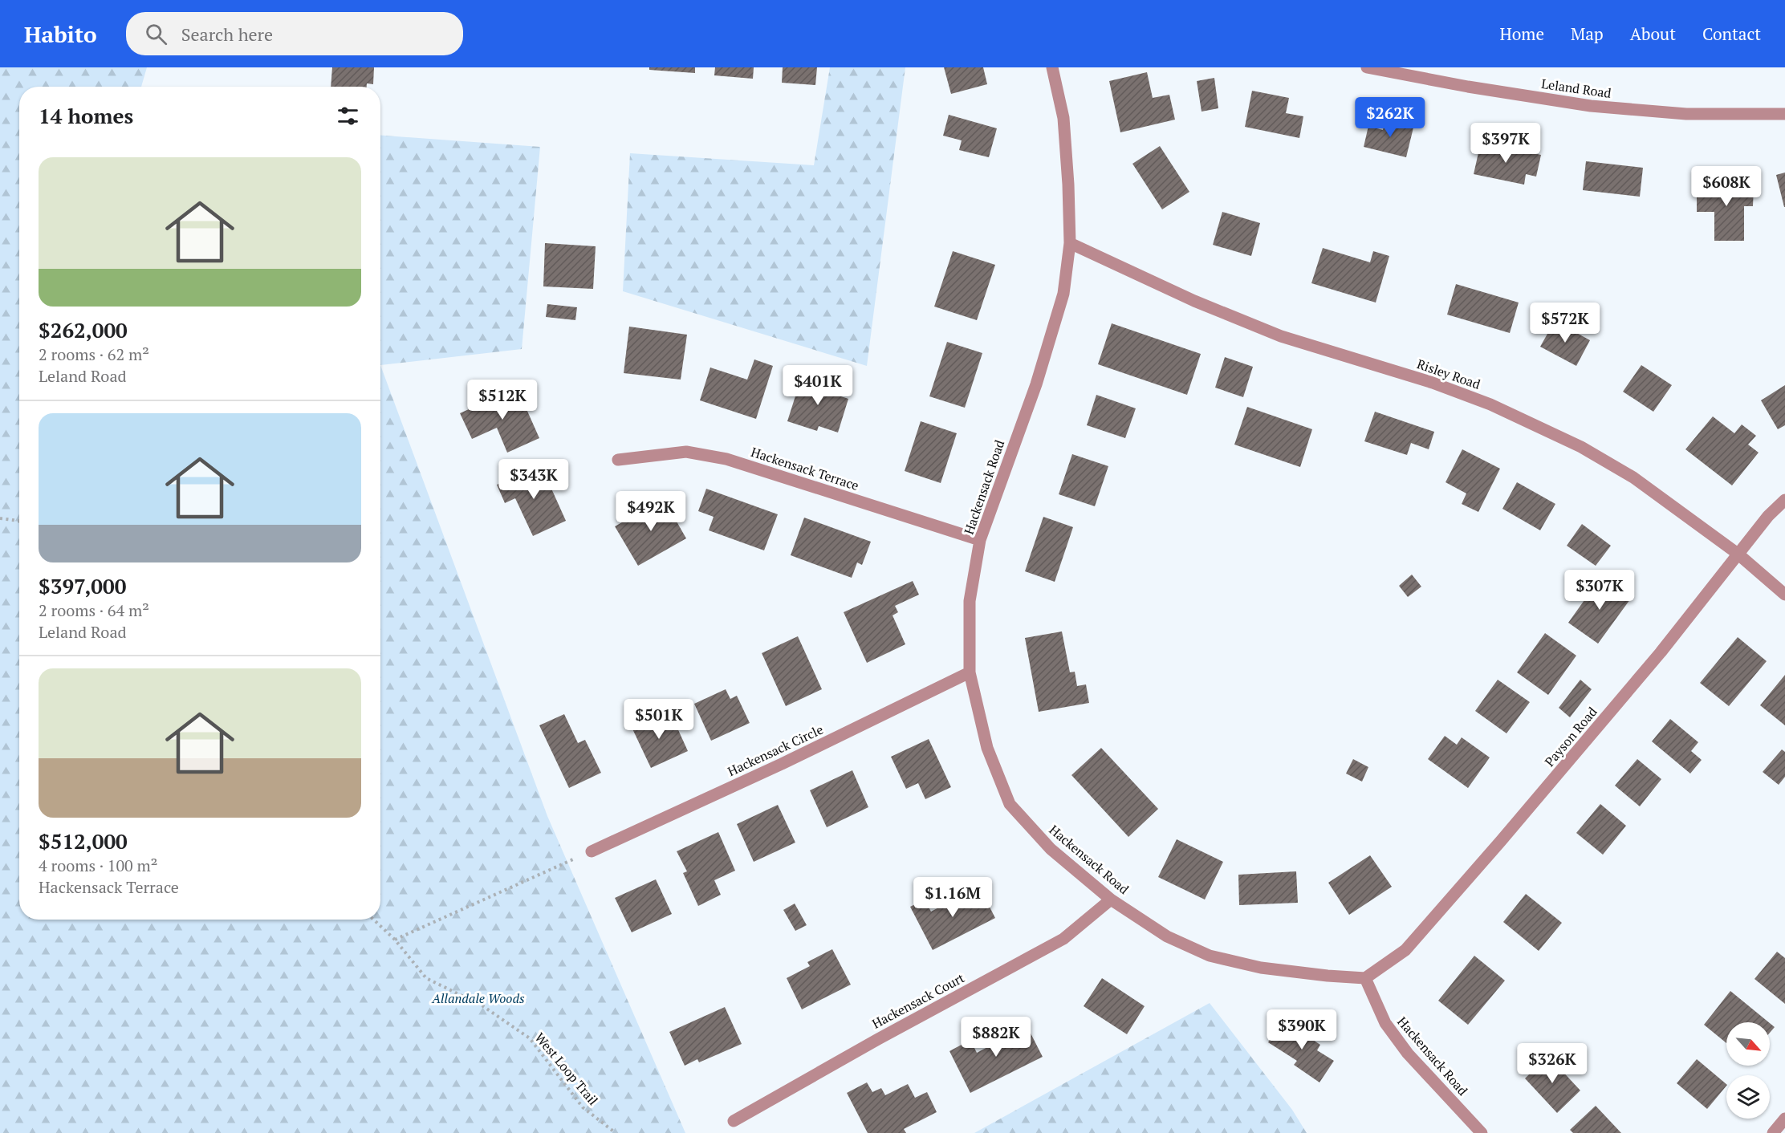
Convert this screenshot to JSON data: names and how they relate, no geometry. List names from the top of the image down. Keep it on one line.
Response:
{"streets":{"street":["Leland Road","Risley Road","Hackensack Terrace","Hackensack Road","Payson Road","Hackensack Circle","Hackensack Court"],"path":["West Loop Trail"]},"crossings":[["Risley Road","Hackensack Road"],["Risley Road","Payson Road"],["Hackensack Terrace","Hackensack Road"],["Hackensack Road","Payson Road"],["Hackensack Road","Hackensack Circle"],["Hackensack Road","Hackensack Court"]],"parks":["Allandale Woods"],"north":"bottom right","page":{"header":"Habito","search":"Search here","nav":["Home","Map","About","Contact"],"heading":"14 homes","price":["$262K","$397K","$608K","$572K","$401K","$512K","$343K","$492K","$307K","$501K","$1.16M","$390K","$882K","$326K"],"list":[{"name":"$262,000","note":"2 rooms · 62 m² · Leland Road"},{"name":"$397,000","note":"2 rooms · 64 m² · Leland Road"},{"name":"$512,000","note":"4 rooms · 100 m² · Hackensack Terrace"}]}}
